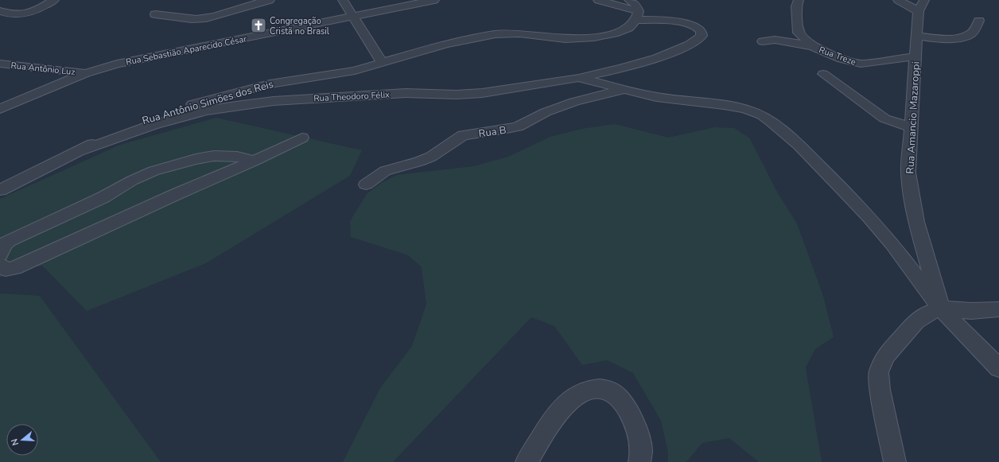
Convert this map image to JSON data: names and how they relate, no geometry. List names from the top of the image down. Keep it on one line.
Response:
{"streets":{"street":["Rua Sebastião Aparecido César","Rua Treze","Rua Antônio Luz","Rua Theodoro Félix","Rua Antônio Simões dos Reis","Rua Amancio Mazaroppi","Rua B"]},"crossings":[["Rua Sebastião Aparecido César","Rua Antônio Luz"],["Rua Treze","Rua Amancio Mazaroppi"],["Rua Theodoro Félix","Rua Antônio Simões dos Reis"],["Rua Theodoro Félix","Rua Amancio Mazaroppi"],["Rua Theodoro Félix","Rua B"]],"places":{"church":["Congregação Cristã no Brasil"]},"north":"left"}
